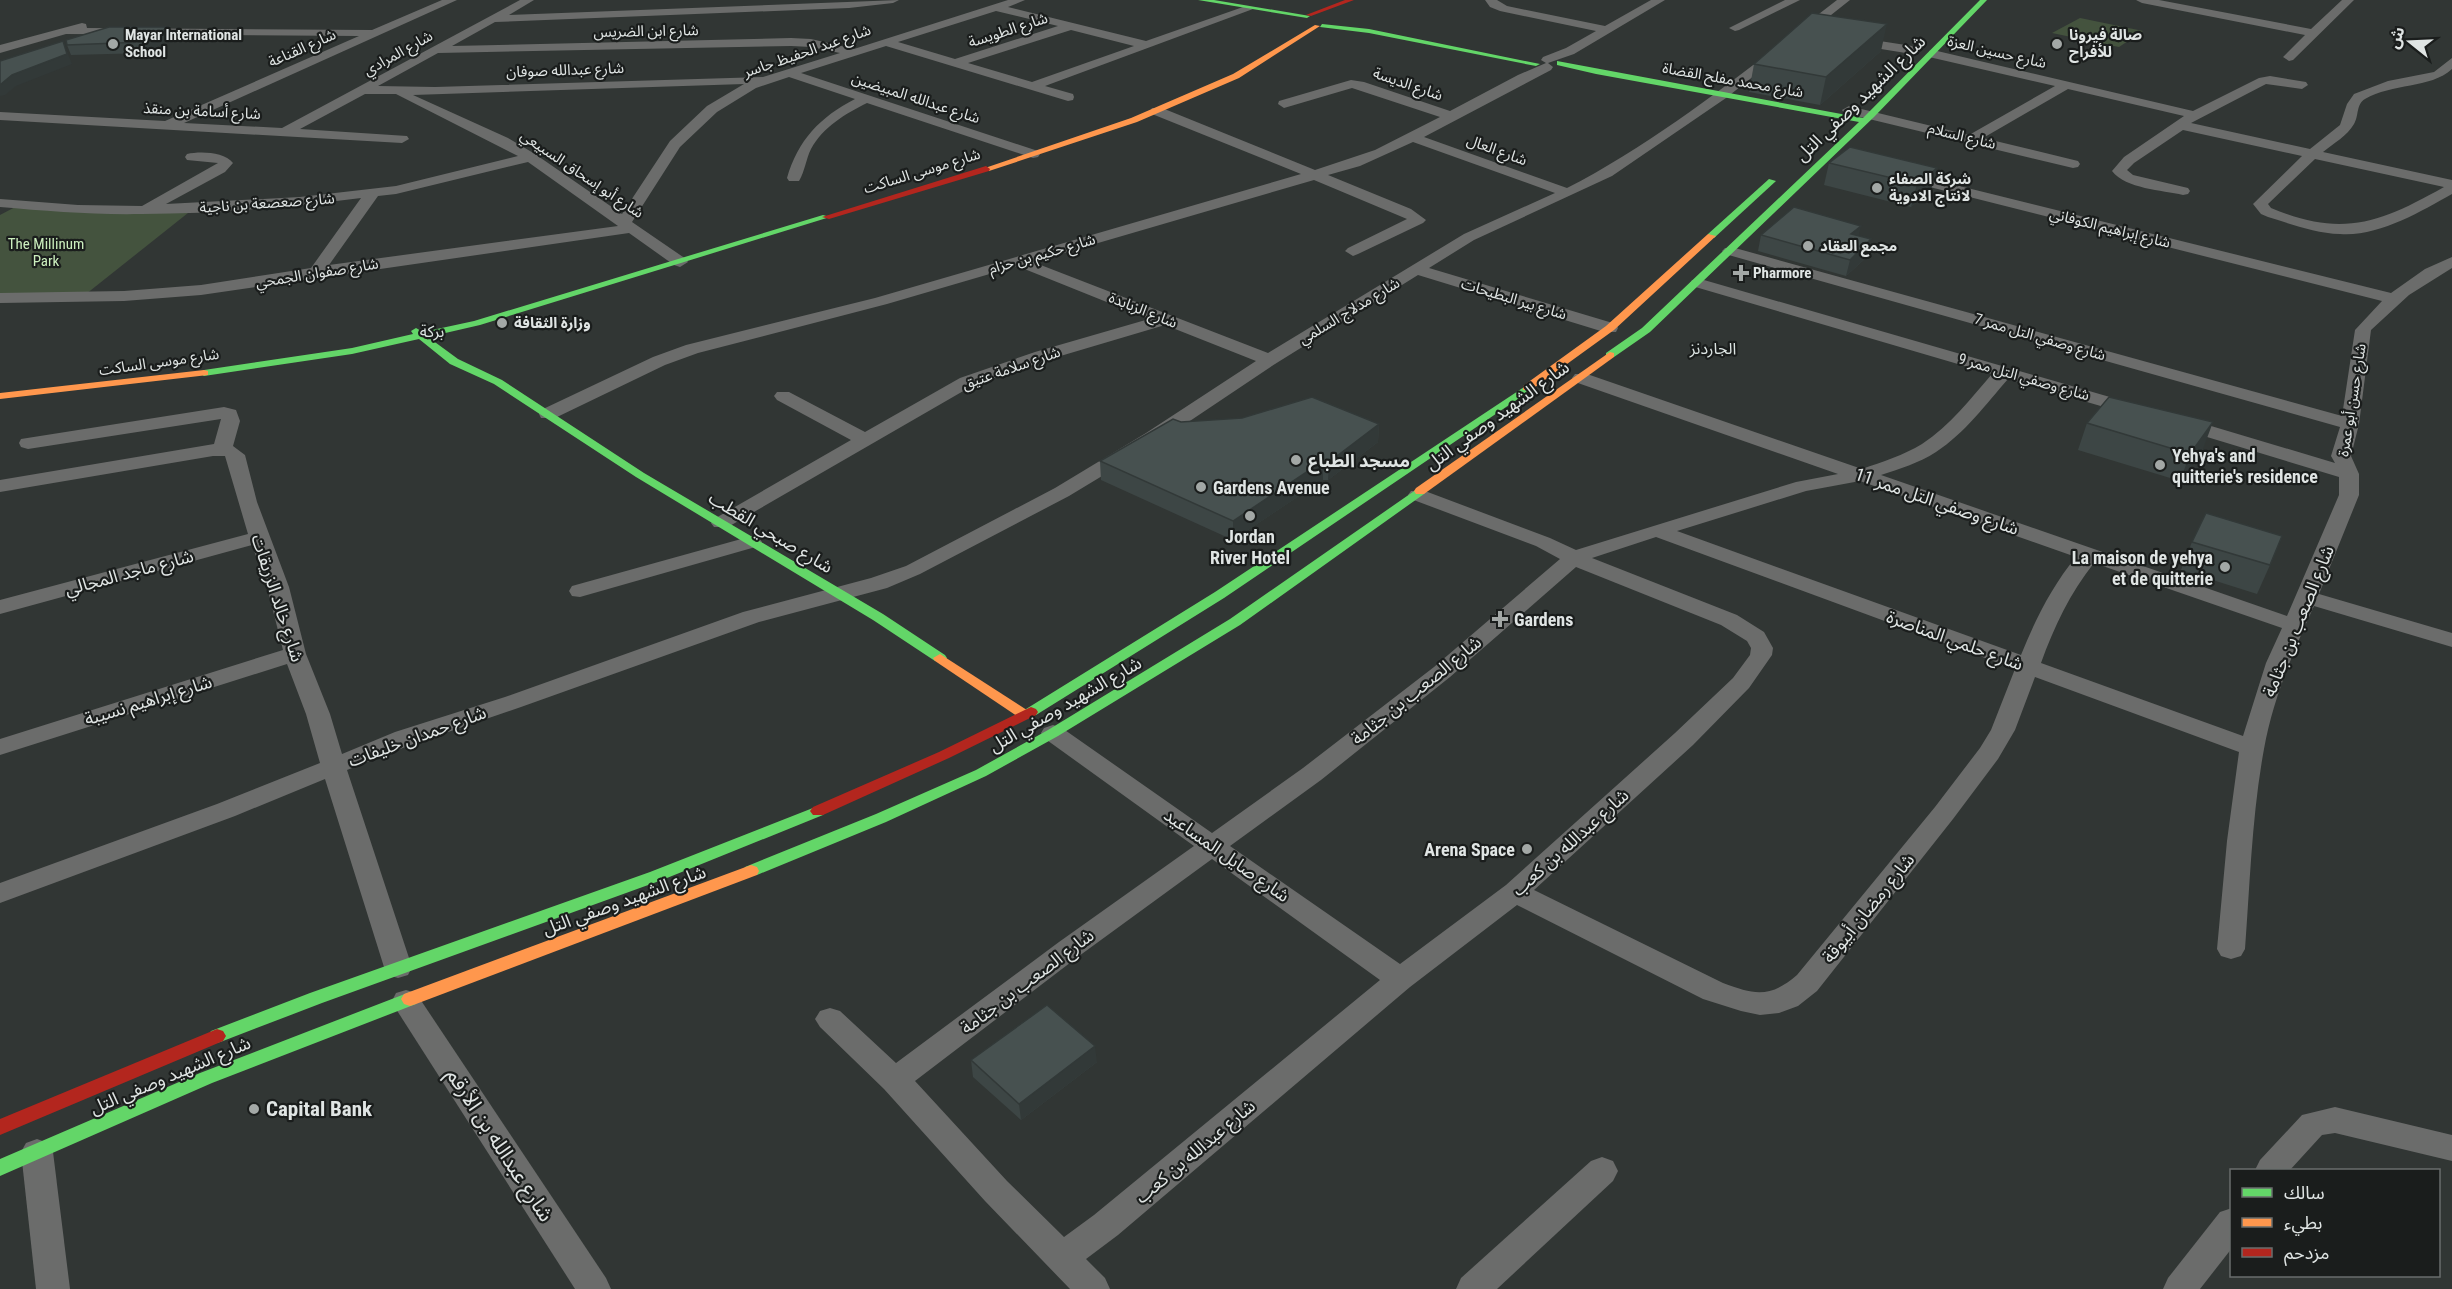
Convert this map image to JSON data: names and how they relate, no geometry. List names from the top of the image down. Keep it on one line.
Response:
{"streets":{"main road":["شارع محمد مفلح القضاة","شارع الشهيد وصفي التل","شارع موسى الساكت","شارع صبحي القطب"],"street":["شارع الطويسة","شارع ابن الضريس","شارع القناعة","شارع عبد الحفيظ جاسر","شارع حسين العزة","شارع المرادي","شارع عبدالله صوفان","شارع الديسة","شارع عبدالله المبيضين","شارع أسامة بن منقذ","شارع السلام","شارع العال","شارع أبو إسحاق السبيعي","شارع صعصعة بن ناجية","شارع إبراهيم الكوفاني","شارع حكيم بن حزام","شارع صفوان الجمحي","شارع بير البطيحات","شارع الزبابدة","شارع مدلاج السلمي","شارع وصفي التل ممر 7","شارع سلامة عتيق","شارع وصفي التل ممر 9","شارع حسن أبو عمرة","شارع وصفي التل ممر 11","شارع ماجد المجالي","شارع خالد الزريقات","شارع الصعب بن جثامة","شارع حلمي المناصرة","شارع إبراهيم نسيبة","شارع حمدان خليفات","شارع عبدالله بن كعب","شارع صايل المساعيد","شارع رمضان أبيوقة","شارع عبدالله بن الأرقم"]},"crossings":[["شارع ابن الضريس","شارع عبد الحفيظ جاسر"],["شارع ابن الضريس","شارع المرادي"],["شارع القناعة","شارع أسامة بن منقذ"],["شارع عبد الحفيظ جاسر","شارع عبدالله صوفان"],["شارع عبد الحفيظ جاسر","شارع عبدالله المبيضين"],["شارع عبد الحفيظ جاسر","شارع أبو إسحاق السبيعي"],["شارع عبد الحفيظ جاسر","شارع صفوان الجمحي"],["شارع حسين العزة","شارع الشهيد وصفي التل"],["شارع المرادي","شارع عبدالله صوفان"],["شارع المرادي","شارع أسامة بن منقذ"],["شارع عبدالله صوفان","شارع أبو إسحاق السبيعي"],["شارع محمد مفلح القضاة","شارع الشهيد وصفي التل"],["شارع محمد مفلح القضاة","شارع السلام"],["شارع محمد مفلح القضاة","شارع موسى الساكت"],["شارع محمد مفلح القضاة","شارع حكيم بن حزام"],["شارع محمد مفلح القضاة","شارع مدلاج السلمي"],["شارع الديسة","شارع حكيم بن حزام"],["شارع عبدالله المبيضين","شارع موسى الساكت"],["شارع الشهيد وصفي التل","شارع السلام"],["شارع الشهيد وصفي التل","شارع بير البطيحات"],["شارع الشهيد وصفي التل","شارع وصفي التل ممر 7"],["شارع الشهيد وصفي التل","شارع وصفي التل ممر 9"],["شارع الشهيد وصفي التل","شارع وصفي التل ممر 11"],["شارع الشهيد وصفي التل","شارع صبحي القطب"],["شارع الشهيد وصفي التل","شارع خالد الزريقات"],["شارع الشهيد وصفي التل","شارع عبدالله بن كعب"],["شارع الشهيد وصفي التل","شارع صايل المساعيد"],["شارع الشهيد وصفي التل","شارع عبدالله بن الأرقم"],["شارع العال","شارع حكيم بن حزام"],["شارع العال","شارع مدلاج السلمي"],["شارع موسى الساكت","شارع أبو إسحاق السبيعي"],["شارع موسى الساكت","شارع صبحي القطب"],["شارع أبو إسحاق السبيعي","شارع صعصعة بن ناجية"],["شارع أبو إسحاق السبيعي","شارع صفوان الجمحي"],["شارع إبراهيم الكوفاني","شارع حسن أبو عمرة"],["شارع حكيم بن حزام","شارع الزبابدة"],["شارع حكيم بن حزام","شارع صبحي القطب"],["شارع بير البطيحات","شارع مدلاج السلمي"],["شارع الزبابدة","شارع مدلاج السلمي"],["شارع الزبابدة","شارع سلامة عتيق"],["شارع مدلاج السلمي","شارع صبحي القطب"],["شارع مدلاج السلمي","شارع حمدان خليفات"],["شارع وصفي التل ممر 7","شارع حسن أبو عمرة"],["شارع سلامة عتيق","شارع صبحي القطب"],["شارع وصفي التل ممر 9","شارع حسن أبو عمرة"],["شارع وصفي التل ممر 9","شارع الصعب بن جثامة"],["شارع حسن أبو عمرة","شارع الصعب بن جثامة"],["شارع وصفي التل ممر 11","شارع الصعب بن جثامة"],["شارع وصفي التل ممر 11","شارع رمضان أبيوقة"],["شارع صبحي القطب","شارع حمدان خليفات"],["شارع ماجد المجالي","شارع خالد الزريقات"],["شارع خالد الزريقات","شارع إبراهيم نسيبة"],["شارع خالد الزريقات","شارع حمدان خليفات"],["شارع الصعب بن جثامة","شارع حلمي المناصرة"],["شارع الصعب بن جثامة","شارع عبدالله بن كعب"],["شارع الصعب بن جثامة","شارع صايل المساعيد"],["شارع حلمي المناصرة","شارع رمضان أبيوقة"],["شارع عبدالله بن كعب","شارع صايل المساعيد"],["شارع عبدالله بن كعب","شارع رمضان أبيوقة"]],"districts":["بركة","الجاردنز"],"parks":["The Millinum Park"],"places":{"other":["Mayar International School","صالة فيرونا للأفراح","شركة الصفاء لانتاج الادوية","مجمع العقاد","وزارة الثقافة","مسجد الطباع","Yehya's and quitterie's residence","Gardens Avenue","Jordan River Hotel","La maison de yehya et de quitterie","Arena Space","Capital Bank"],"health":["Pharmore","Gardens"]},"legend":["سالك","بطيء","مزدحم"],"north":"left"}
